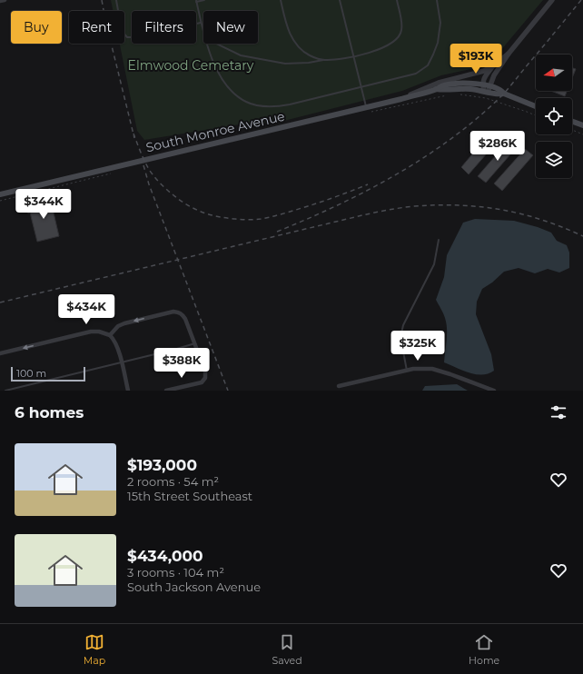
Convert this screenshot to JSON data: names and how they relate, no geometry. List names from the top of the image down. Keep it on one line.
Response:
{"streets":{"main road":["South Monroe Avenue"]},"parks":["Elmwood Cemetary"],"scale_bar":"100 m","north":"left","page":{"chip":["Buy","Rent","Filters","New"],"price":["$193K","$286K","$344K","$434K","$325K","$388K"],"scale":"100 m","heading":"6 homes","list":[{"name":"$193,000","note":"2 rooms · 54 m² · 15th Street Southeast"},{"name":"$434,000","note":"3 rooms · 104 m² · South Jackson Avenue"}],"tabs":["Map","Saved","Home"]}}
